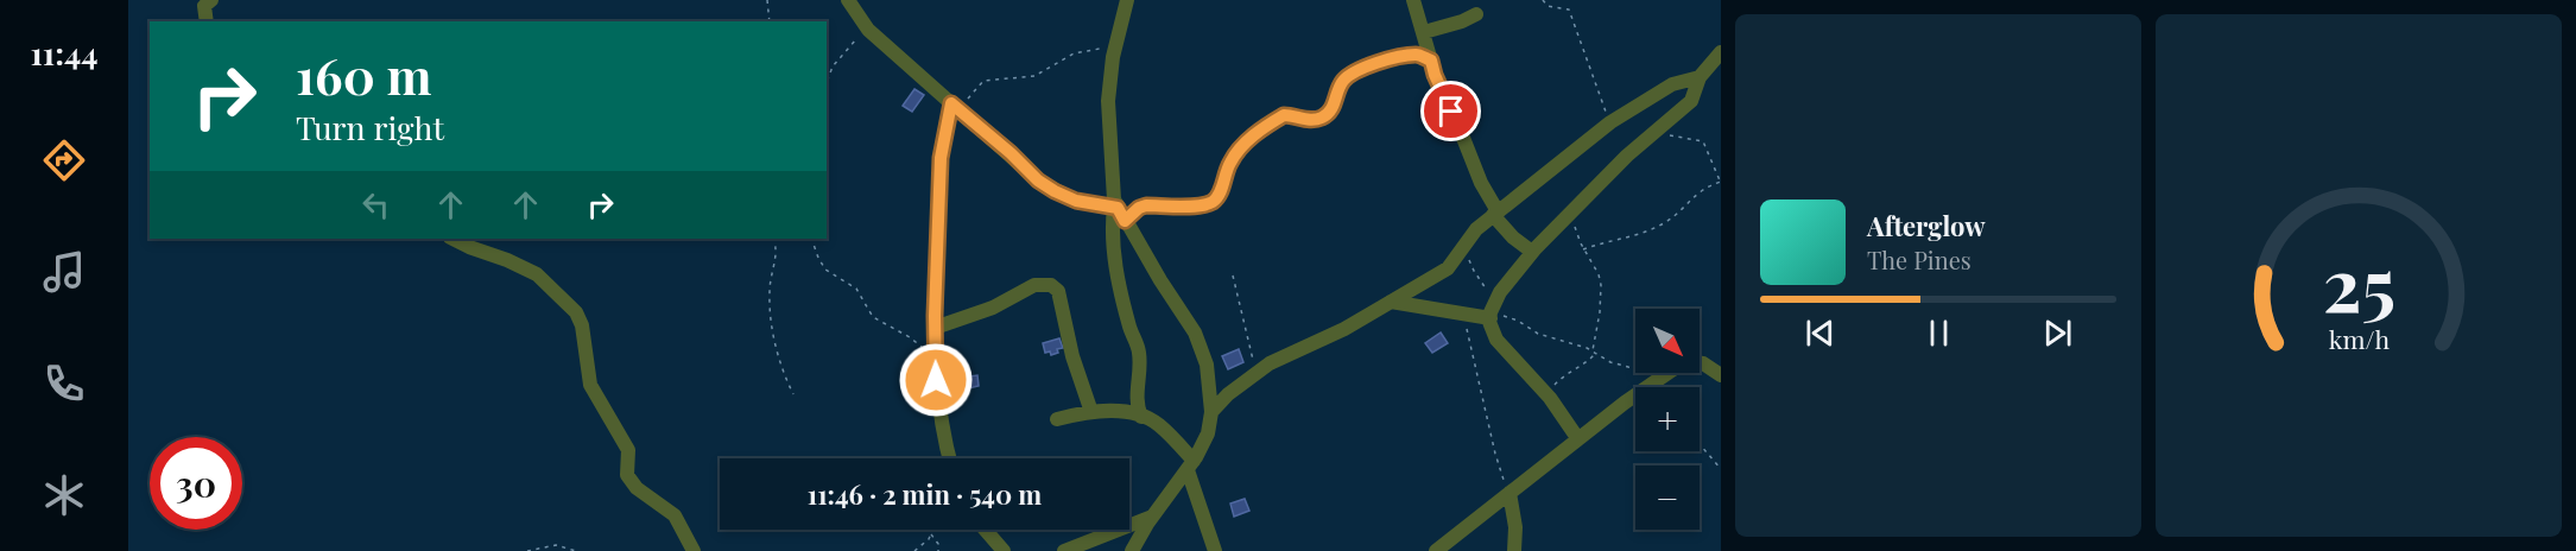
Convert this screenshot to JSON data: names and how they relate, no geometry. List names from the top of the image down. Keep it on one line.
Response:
{"north":"bottom right","page":{"tabs":"11:44","turn":["160 m","Turn right"],"song":["Afterglow","The Pines"],"map_buttons":["+","−"],"limit":"30","trip":"11:46 · 2 min · 540 m","gauge":["25","km/h"]}}
